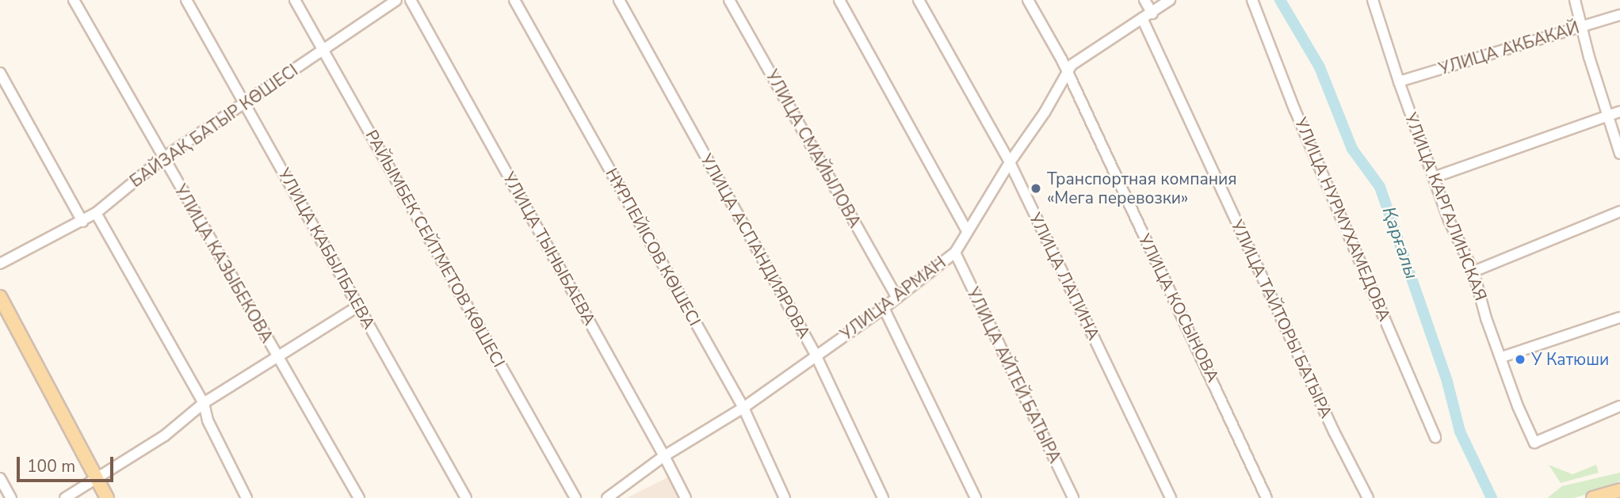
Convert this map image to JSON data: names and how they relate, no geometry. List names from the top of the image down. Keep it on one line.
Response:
{"streets":{"street":["УЛИЦА АКБАКАЙ","БАЙЗАҚ БАТЫР КӨШЕСІ","УЛИЦА СМАЙЫЛОВА","УЛИЦА КАРГАЛИНСКАЯ","УЛИЦА НУРМУХАМЕДОВА","УЛИЦА АСПАНДИЯРОВА","НҰРПЕЙІСОВ КӨШЕСІ","УЛИЦА КАБЫЛБАЕВА","РАЙЫМБЕК СЕЙТМЕТОВ КӨШЕСІ","УЛИЦА ТЫНЫБАЕВА","УЛИЦА КАЗЫБЕКОВА","УЛИЦА ЛАПИНА","УЛИЦА АРМАН","УЛИЦА КОСЫНОВА","УЛИЦА ТАЙТОРЫ БАТЫРА","УЛИЦА АЙТЕЙ БАТЫРА"]},"crossings":[["УЛИЦА АКБАКАЙ","УЛИЦА КАРГАЛИНСКАЯ"],["БАЙЗАҚ БАТЫР КӨШЕСІ","УЛИЦА КАБЫЛБАЕВА"],["БАЙЗАҚ БАТЫР КӨШЕСІ","РАЙЫМБЕК СЕЙТМЕТОВ КӨШЕСІ"],["БАЙЗАҚ БАТЫР КӨШЕСІ","УЛИЦА КАЗЫБЕКОВА"],["УЛИЦА СМАЙЫЛОВА","УЛИЦА АРМАН"],["УЛИЦА АСПАНДИЯРОВА","УЛИЦА АРМАН"],["НҰРПЕЙІСОВ КӨШЕСІ","УЛИЦА АРМАН"],["УЛИЦА ТЫНЫБАЕВА","УЛИЦА АРМАН"],["УЛИЦА ЛАПИНА","УЛИЦА АРМАН"],["УЛИЦА АРМАН","УЛИЦА КОСЫНОВА"],["УЛИЦА АРМАН","УЛИЦА ТАЙТОРЫ БАТЫРА"],["УЛИЦА АРМАН","УЛИЦА АЙТЕЙ БАТЫРА"]],"water":["Қарғалы"],"places":["Транспортная компания «Мега перевозки»","У Катюши"],"scale_bar":"100 m"}
